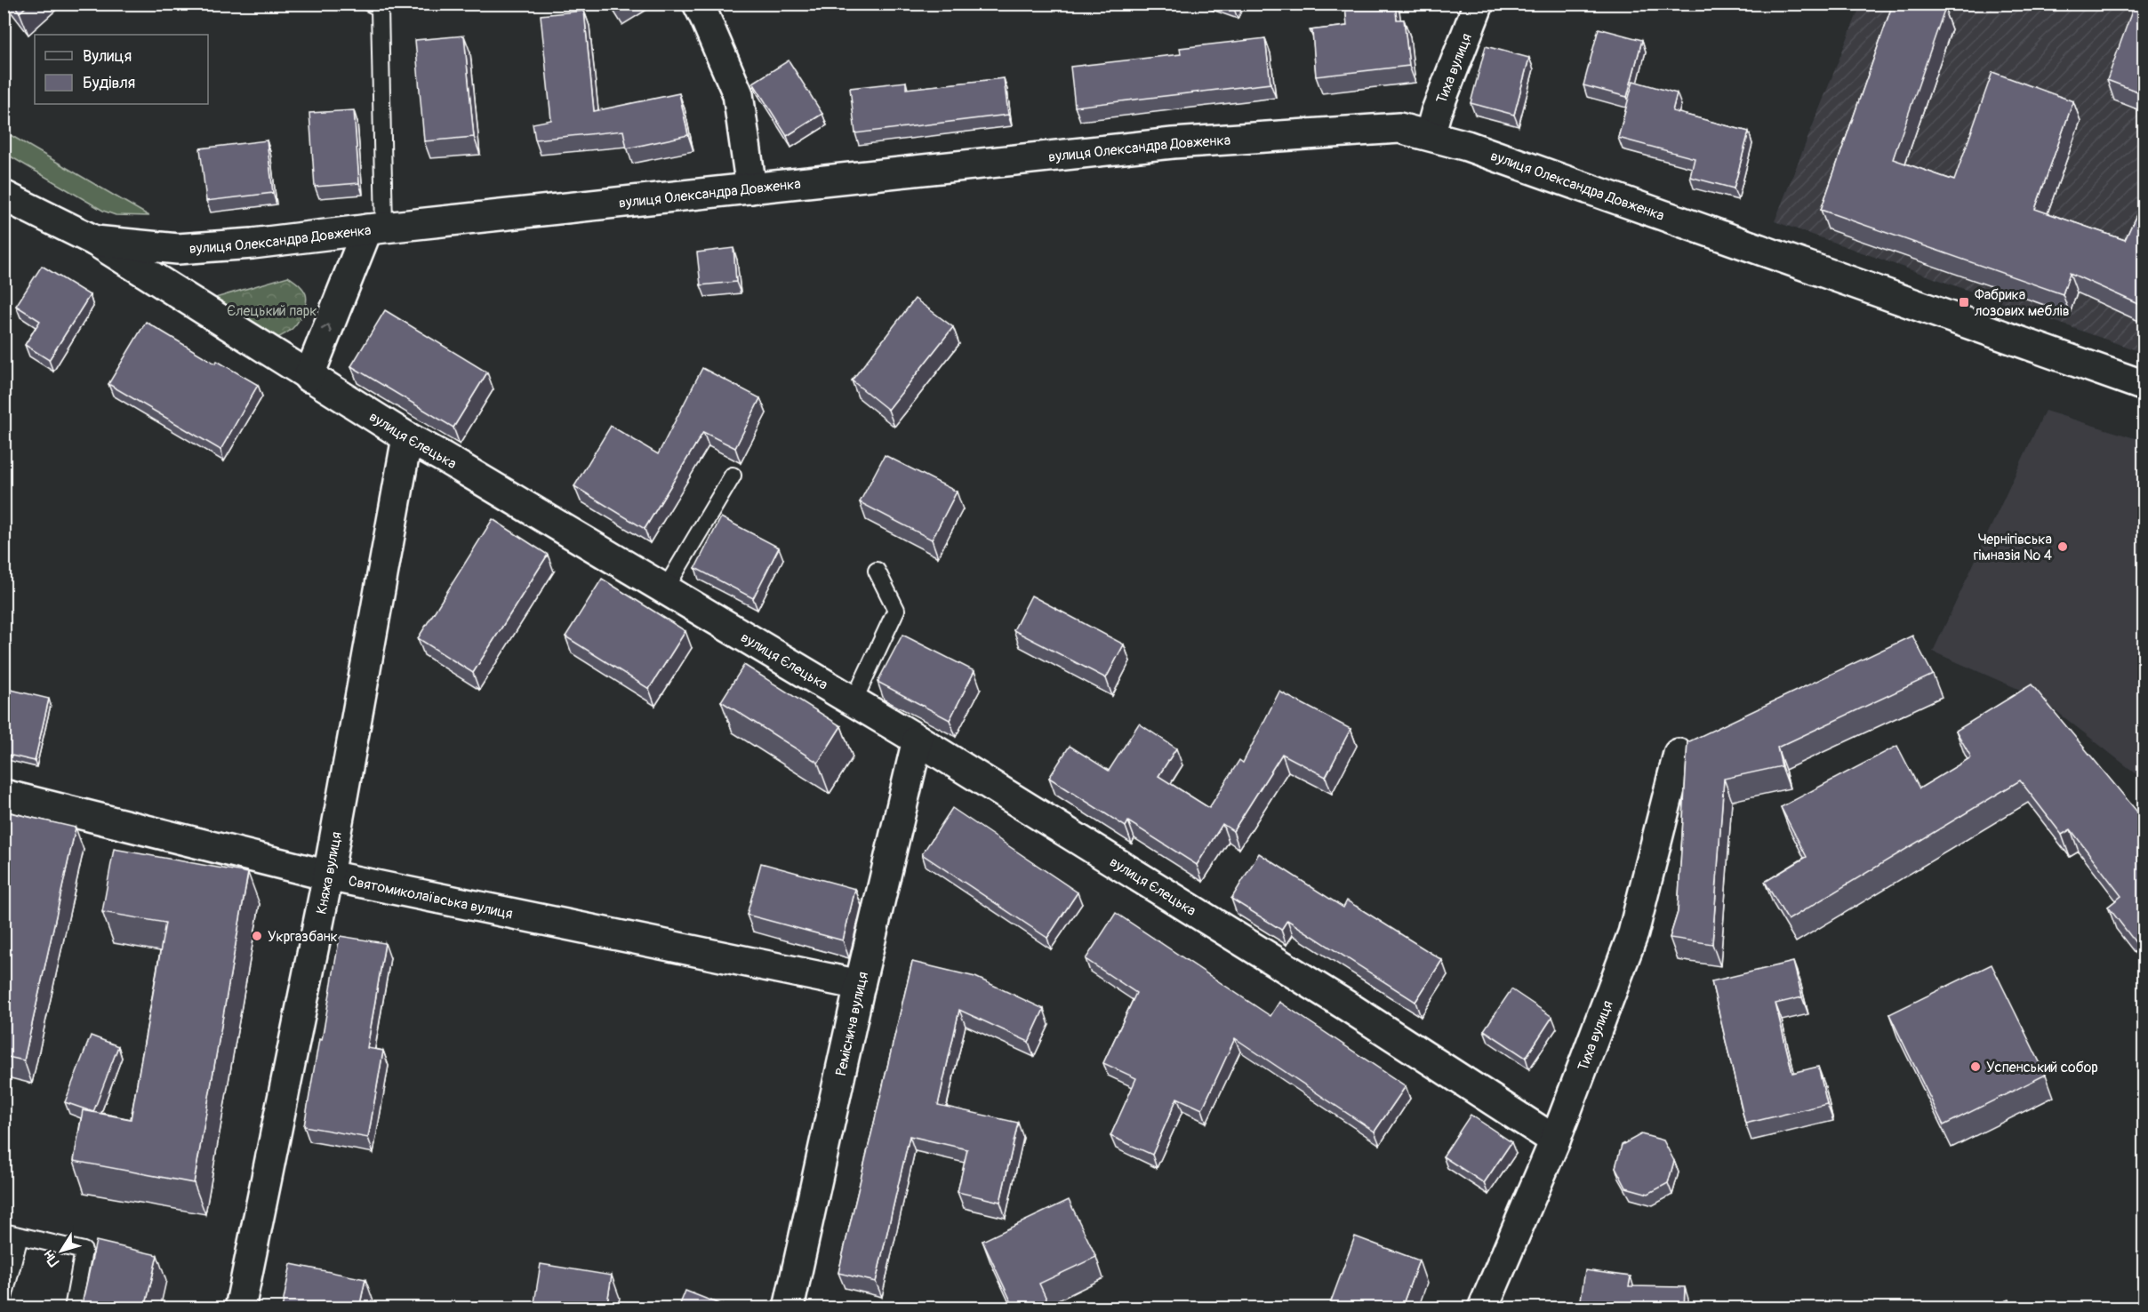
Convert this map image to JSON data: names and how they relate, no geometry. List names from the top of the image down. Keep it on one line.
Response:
{"streets":{"street":["Тиха вулиця","вулиця Олександра Довженка","вулиця Єлецька","Княжа вулиця","Святомиколаївська вулиця","Реміснича вулиця"]},"crossings":[["Тиха вулиця","вулиця Олександра Довженка"],["Тиха вулиця","вулиця Єлецька"],["вулиця Олександра Довженка","вулиця Єлецька"],["вулиця Єлецька","Княжа вулиця"],["вулиця Єлецька","Реміснича вулиця"],["Княжа вулиця","Святомиколаївська вулиця"],["Святомиколаївська вулиця","Реміснича вулиця"]],"parks":["Єлецький парк"],"places":{"transit":["Фабрика лозових меблів"],"other":["Чернігівська гімназія № 4","Укргазбанк","Успенський собор"]},"legend":["Вулиця","Будівля"],"north":"bottom left"}
